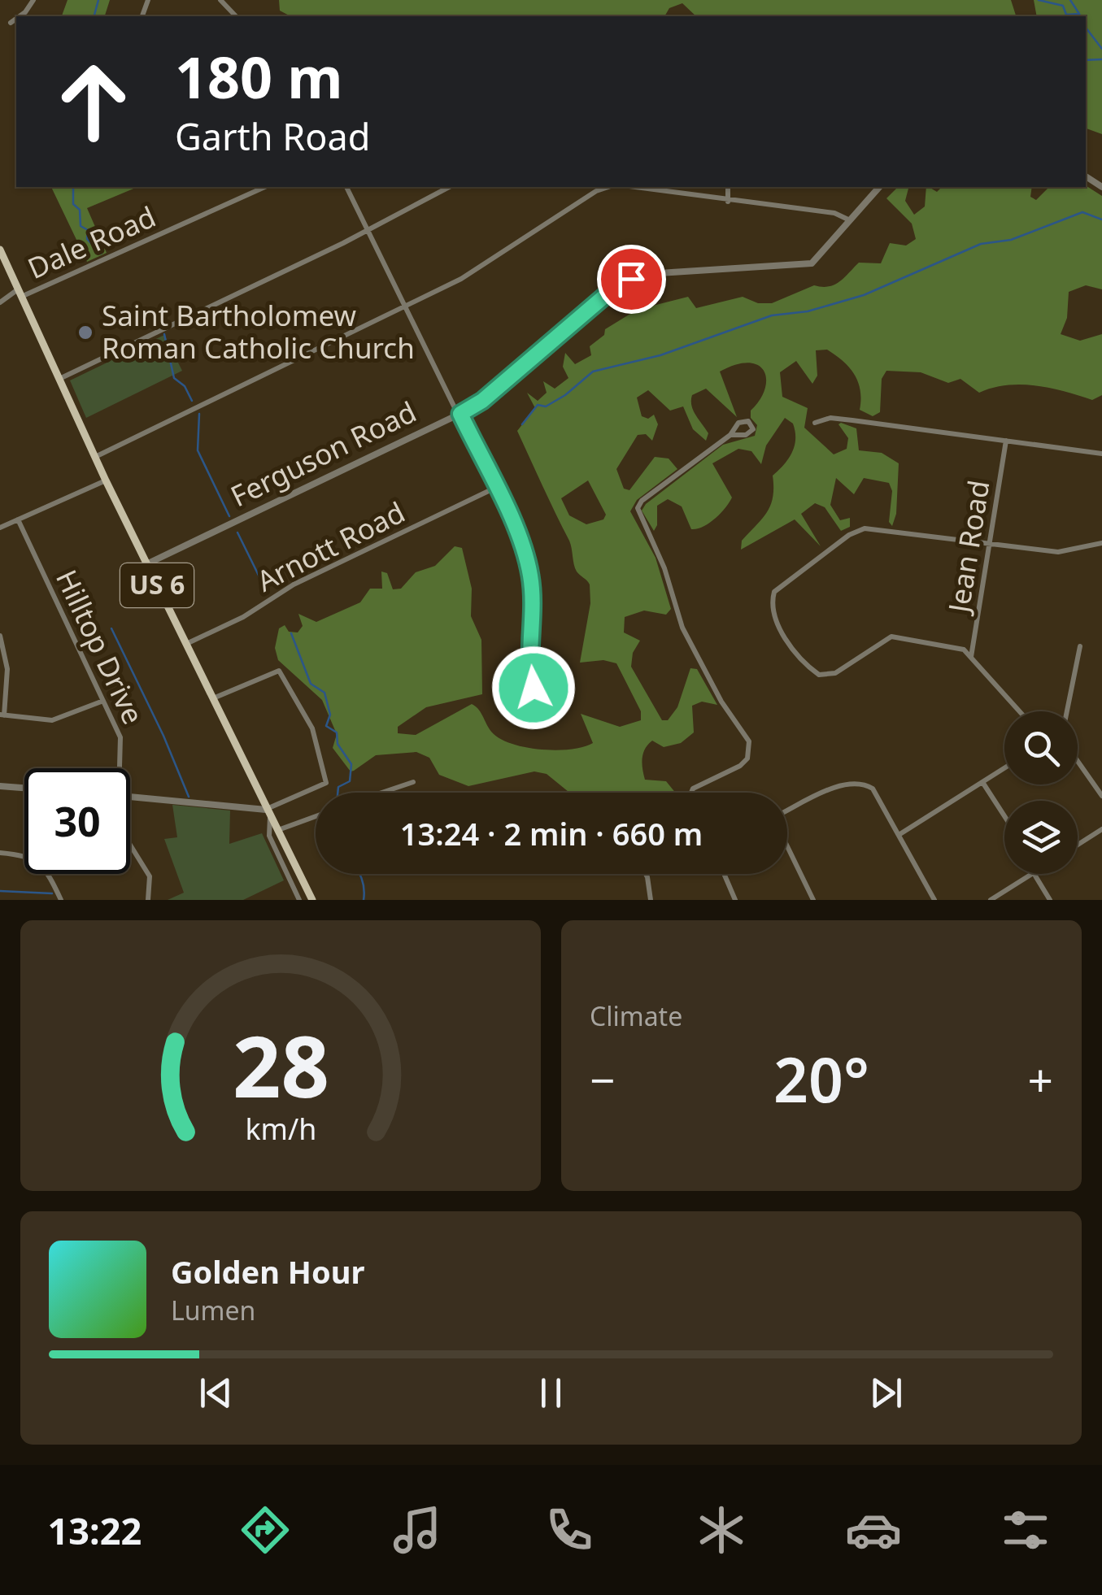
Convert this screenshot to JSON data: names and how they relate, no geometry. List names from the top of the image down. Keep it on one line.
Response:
{"streets":{"main road":["US 6"],"street":["Dale Road","Ferguson Road","Jean Road","Arnott Road","Hilltop Drive"]},"crossings":[["Dale Road","US 6"],["Ferguson Road","US 6"],["Arnott Road","US 6"]],"places":["Saint Bartholomew Roman Catholic Church"],"page":{"turn":["180 m","Garth Road"],"limit":"30","trip":"13:24 · 2 min · 660 m","tile":"Climate","heat":["−","20°","+"],"song":["Golden Hour","Lumen"],"tabs":"13:22","gauge":["28","km/h"]}}
